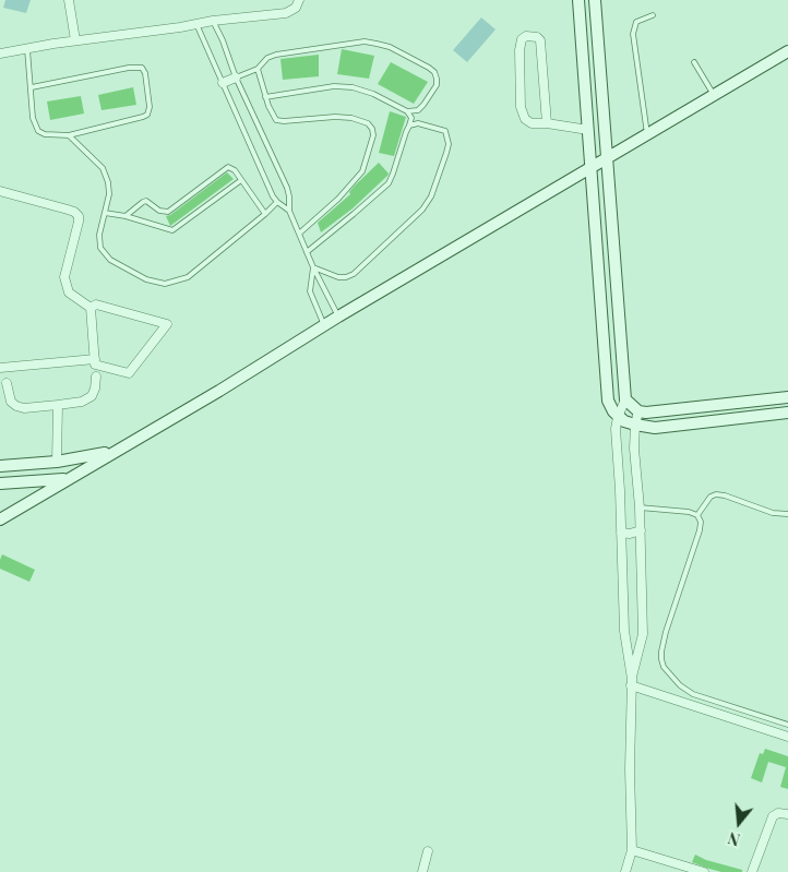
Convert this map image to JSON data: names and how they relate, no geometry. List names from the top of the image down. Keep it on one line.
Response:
{"north":"bottom"}
